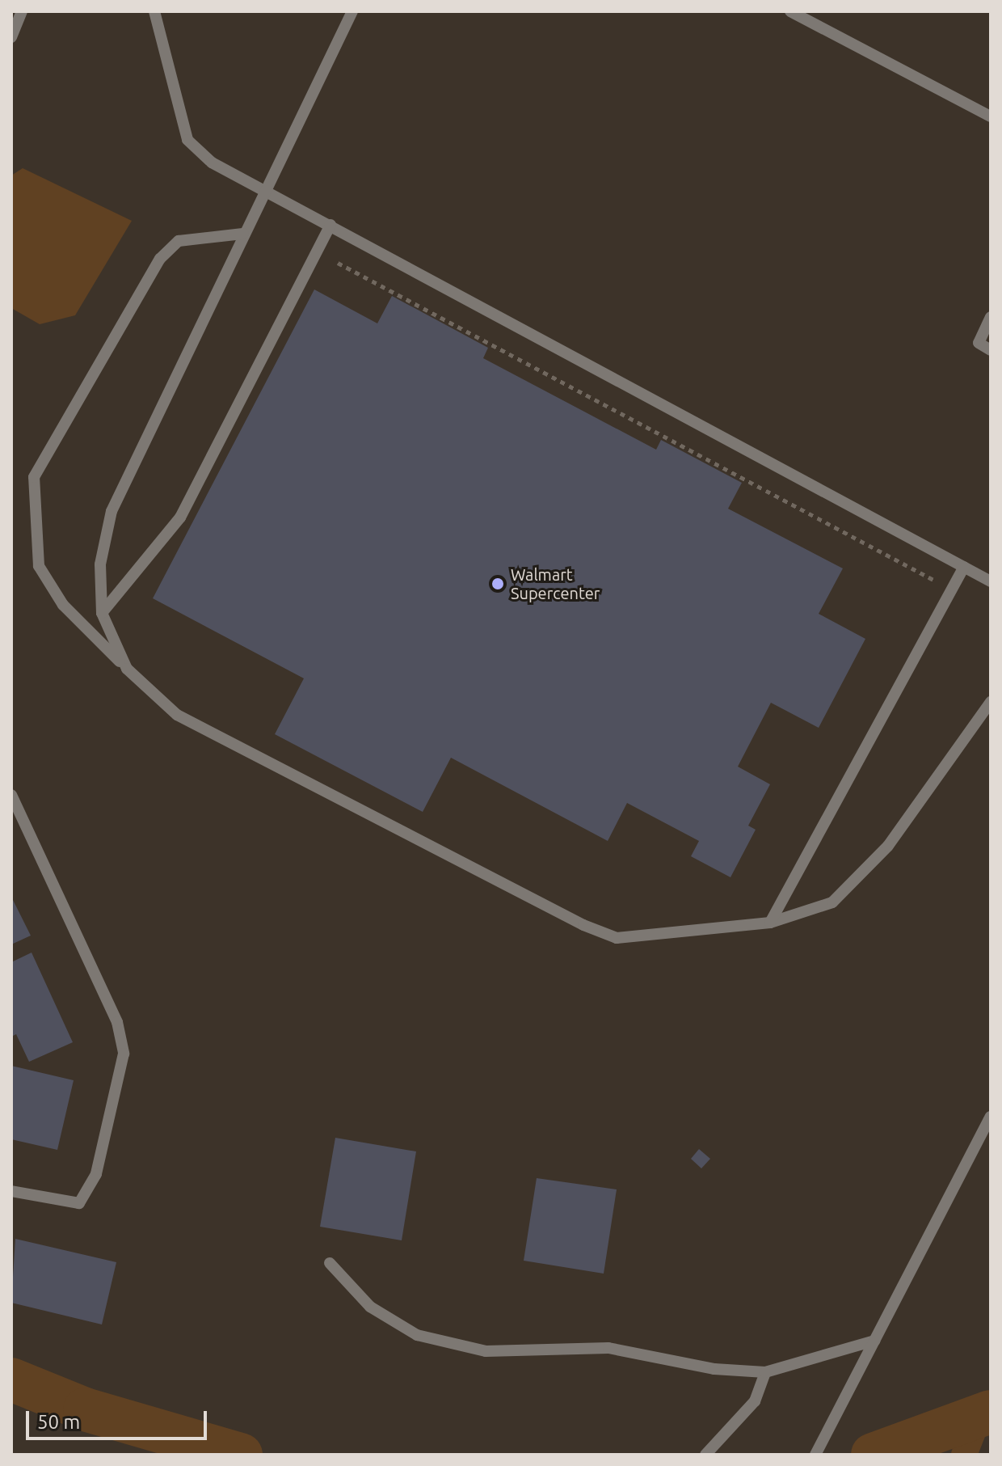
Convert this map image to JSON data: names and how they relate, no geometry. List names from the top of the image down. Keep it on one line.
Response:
{"places":["Walmart Supercenter"],"scale_bar":"50 m"}
